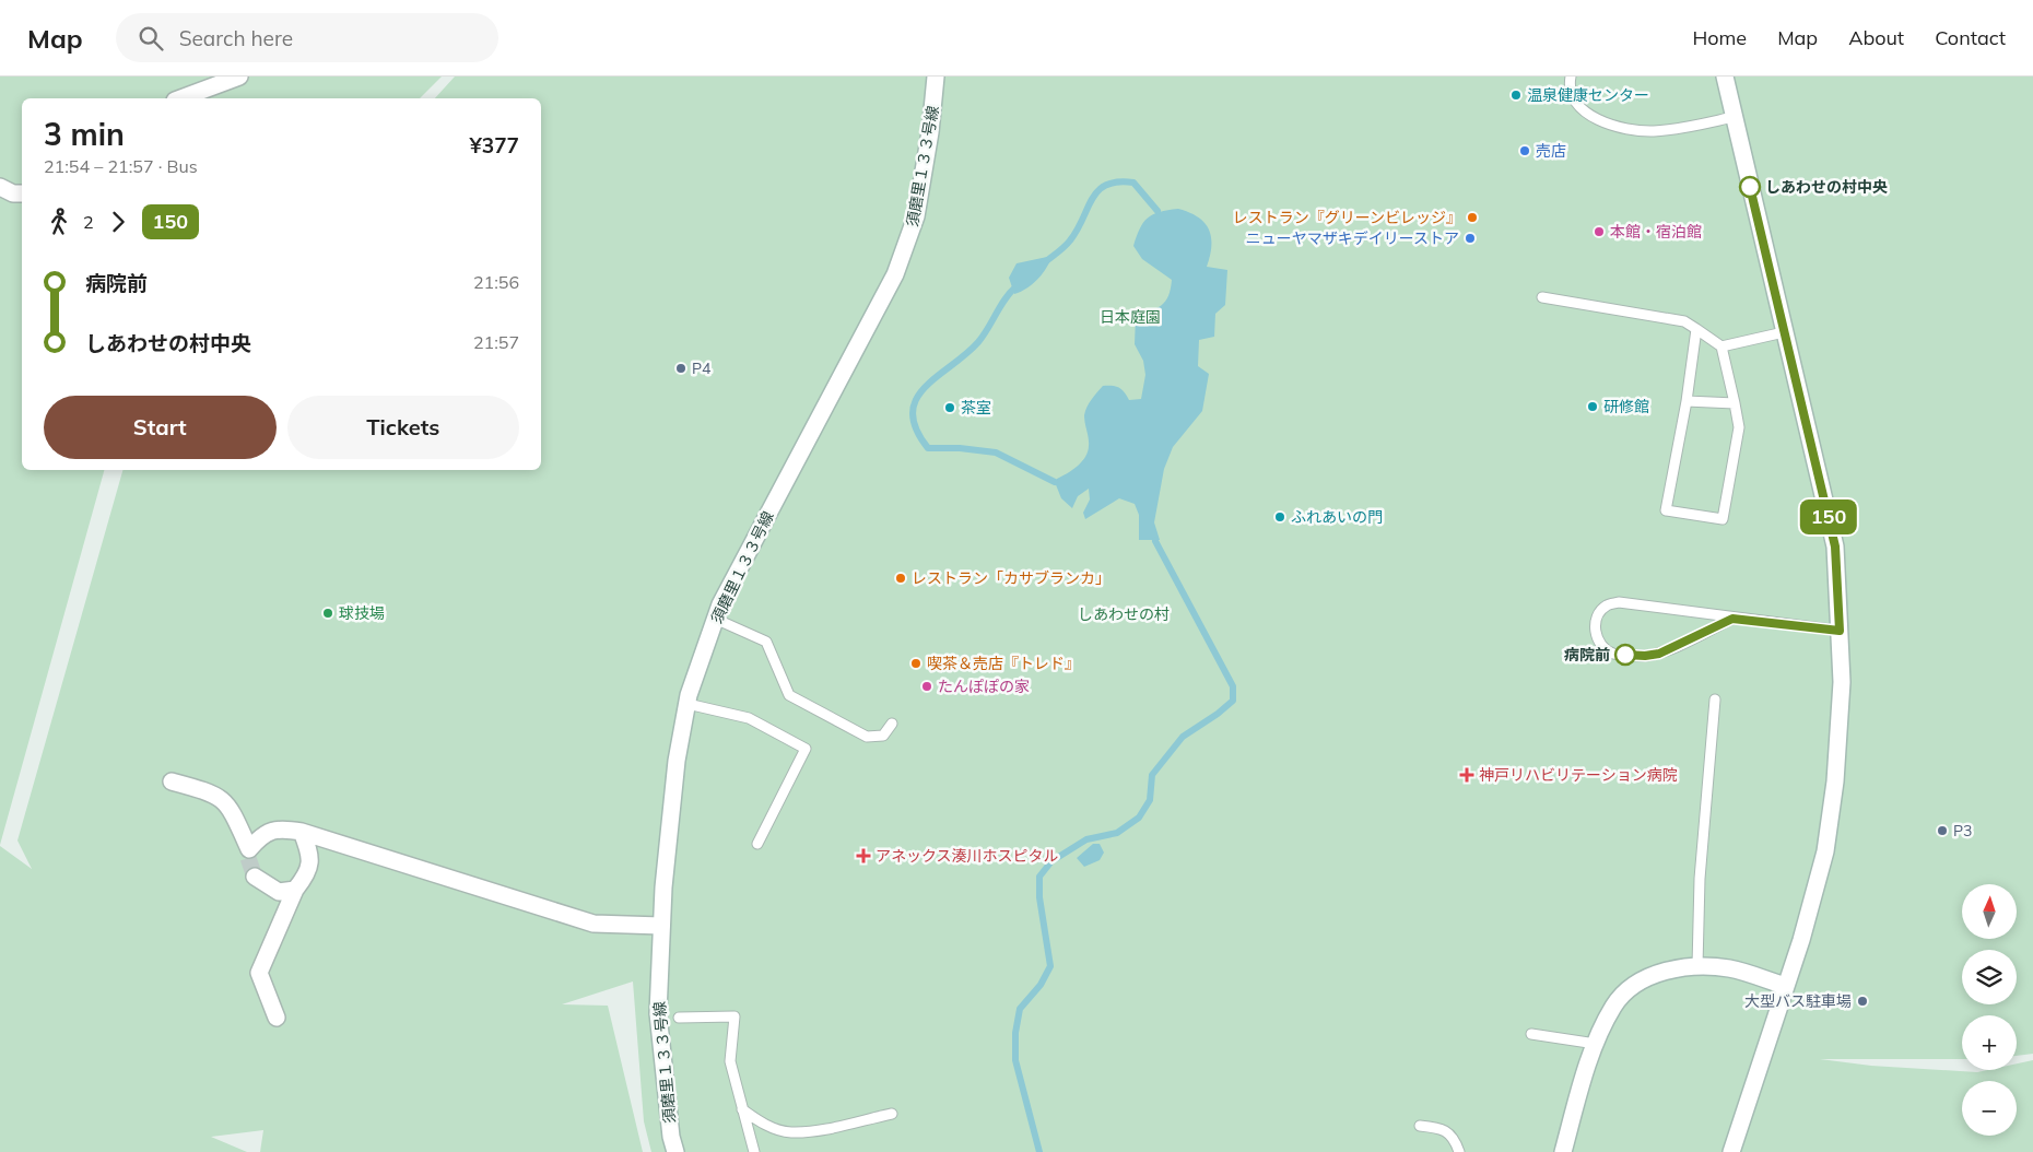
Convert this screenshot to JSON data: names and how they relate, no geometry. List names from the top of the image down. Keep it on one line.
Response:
{"streets":{"street":["須磨里１３３号線"]},"parks":["日本庭園","しあわせの村"],"places":{"other":["温泉健康センター","売店","しあわせの村中央","レストラン『グリーンビレッジ』","本館・宿泊館","ニューヤマザキデイリーストア","P4","研修館","茶室","ふれあいの門","レストラン「カサブランカ」","球技場","病院前","喫茶＆売店『トレド』","たんぽぽの家","P3","大型バス駐車場"],"health":["神戸リハビリテーション病院","アネックス湊川ホスピタル"]},"lines":["bus line 150"],"north":"top","page":{"header":"Map","search":"Search here","nav":["Home","Map","About","Contact"],"on_map":"150","heading":["3 min","21:54 – 21:57 · Bus","¥377"],"legs":["2","150"],"list":[{"name":"病院前","value":"21:56"},{"name":"しあわせの村中央","value":"21:57"}],"buttons":["Start","Tickets"],"map_buttons":["+","−"]}}
